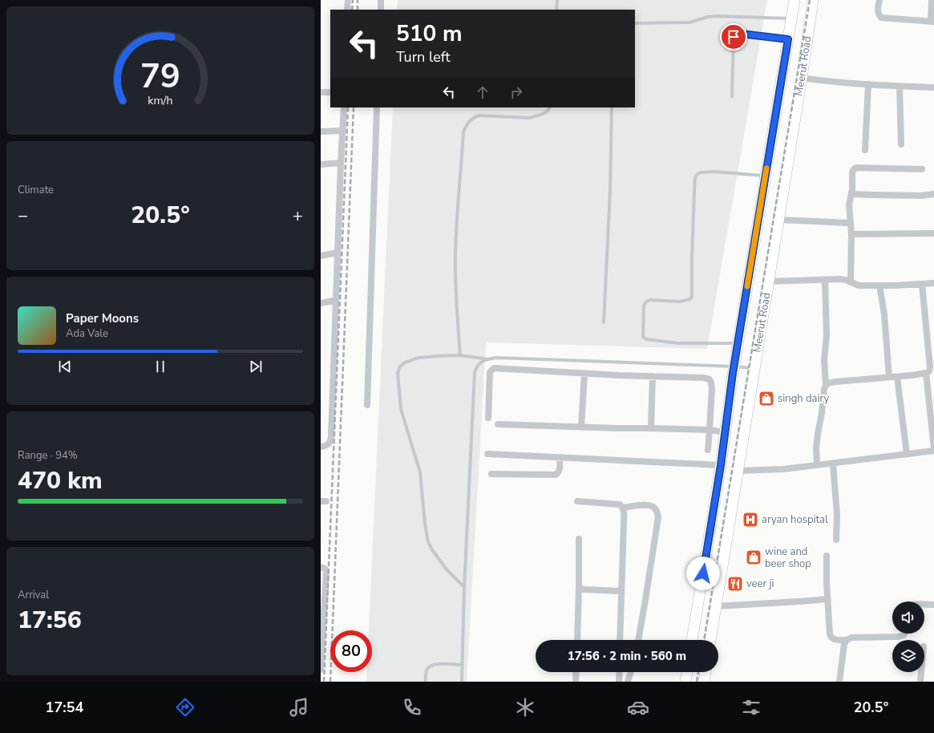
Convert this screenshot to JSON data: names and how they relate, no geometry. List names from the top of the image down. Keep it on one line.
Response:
{"streets":{"highway":["Meerut Road"]},"places":{"shop":["singh dairy","wine and beer shop"],"hospital":["aryan hospital"],"restaurant":["veer ji"]},"page":{"turn":["510 m","Turn left"],"tile":["Climate",["Range · 94%","470 km"],["Arrival","17:56"]],"heat":["−","20.5°","+"],"song":["Paper Moons","Ada Vale"],"limit":"80","trip":"17:56 · 2 min · 560 m","tabs":["17:54","20.5°"],"gauge":["79","km/h"]}}
